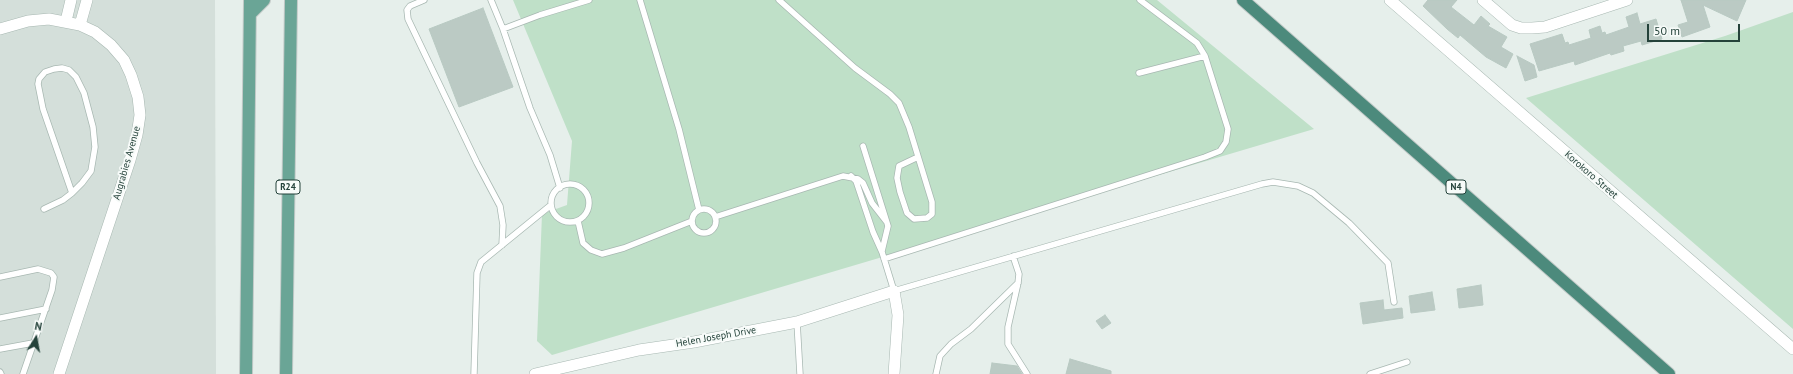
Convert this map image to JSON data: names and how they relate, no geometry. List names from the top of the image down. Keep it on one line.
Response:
{"streets":{"highway":["N4"],"main road":["R24"],"street":["Augrabies Avenue","Korokoro Street","Helen Joseph Drive"]},"scale_bar":"50 m","north":"top"}
